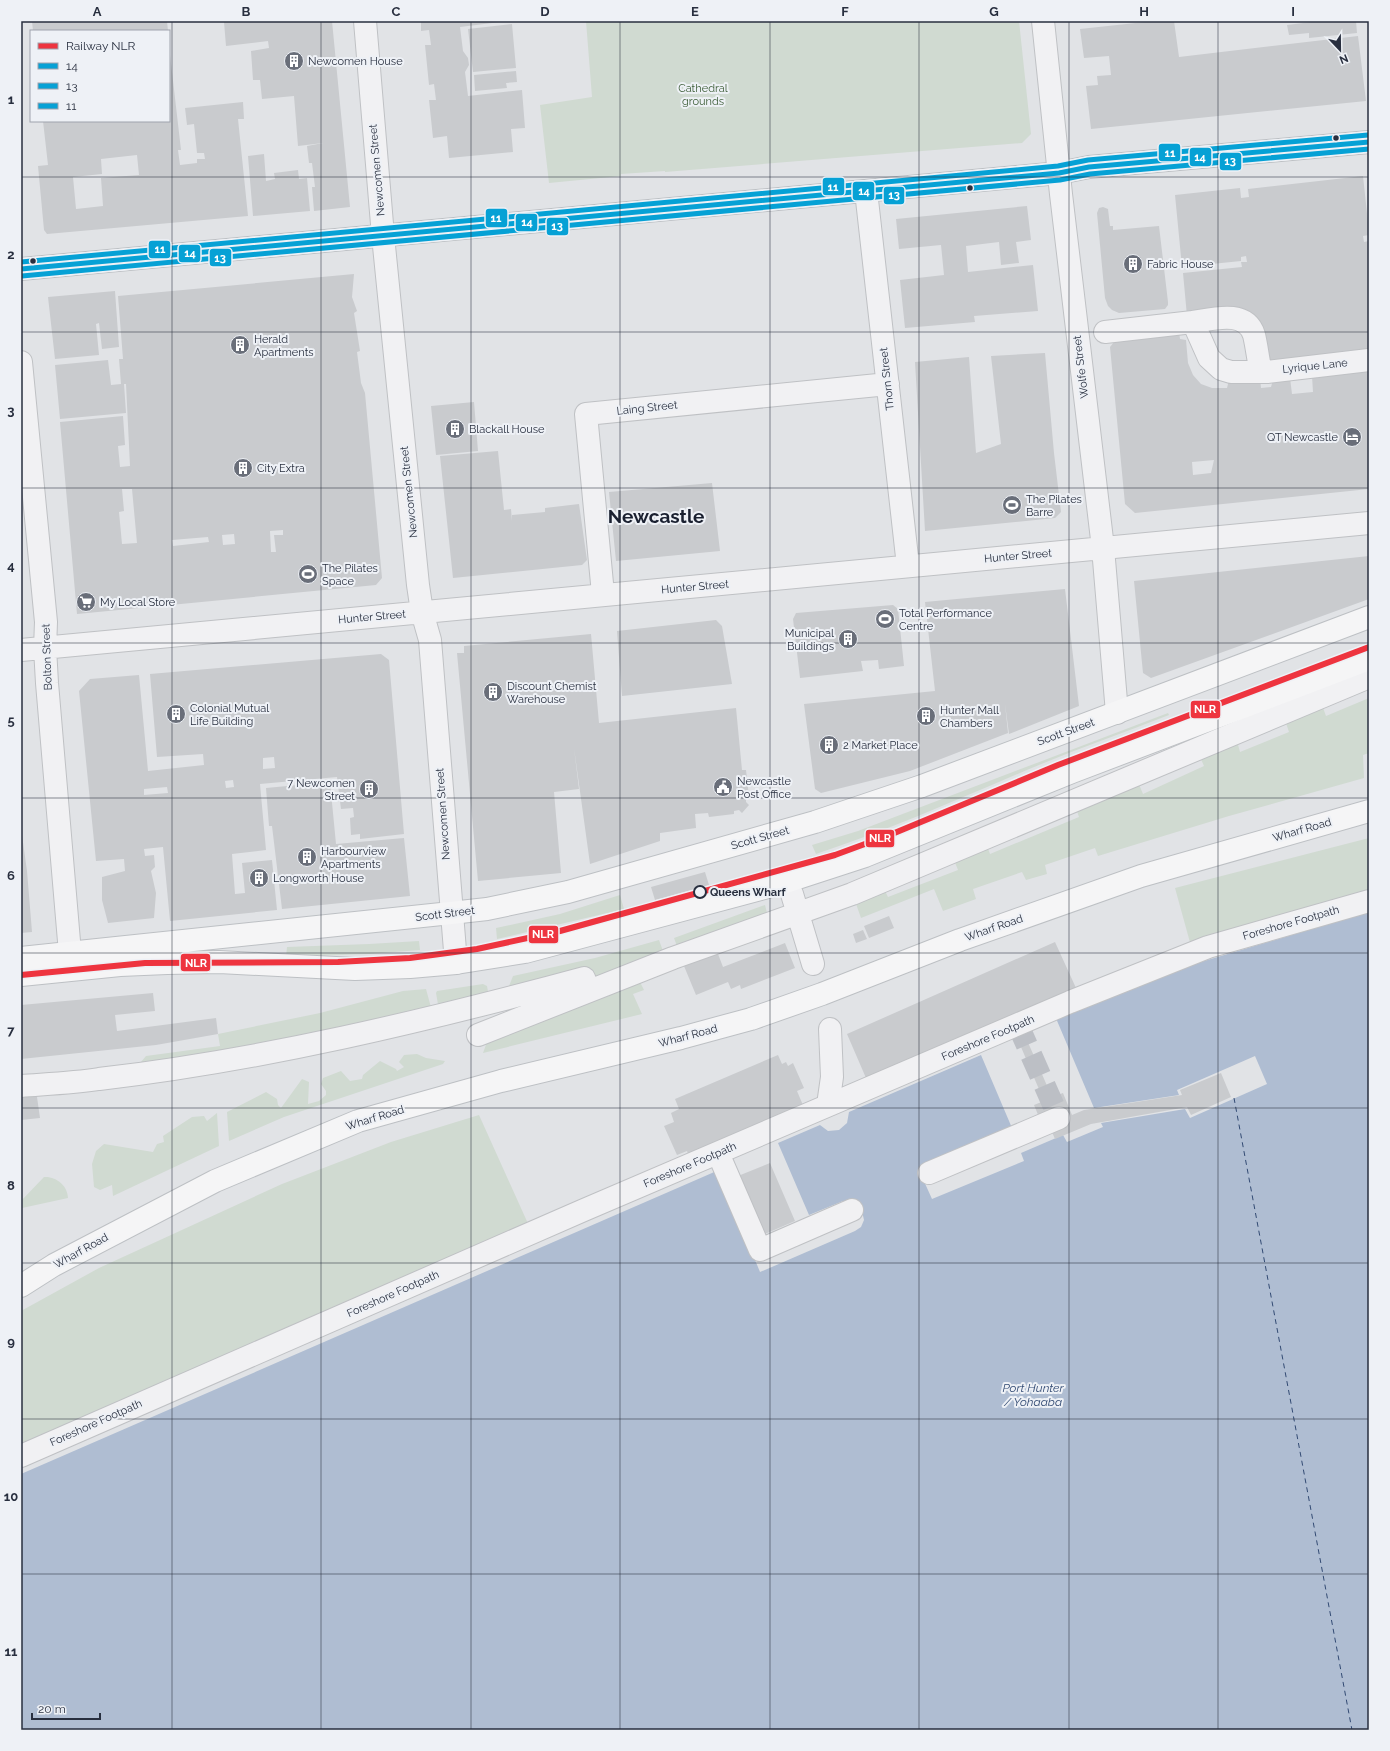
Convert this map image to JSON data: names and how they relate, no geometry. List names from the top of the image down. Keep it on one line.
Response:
{"streets":{"main road":["Scott Street","Wharf Road"],"street":["Newcomen Street","Lyrique Lane","Wolfe Street","Thorn Street","Laing Street","Hunter Street","Bolton Street","Foreshore Footpath"]},"crossings":[["Newcomen Street","Hunter Street"],["Newcomen Street","Scott Street"],["Wolfe Street","Hunter Street"],["Wolfe Street","Scott Street"],["Thorn Street","Laing Street"],["Thorn Street","Hunter Street"],["Laing Street","Hunter Street"],["Hunter Street","Bolton Street"],["Bolton Street","Scott Street"]],"districts":["Newcastle"],"water":["Port Hunter / Yohaaba"],"parks":["Cathedral grounds"],"places":{"building":["Newcomen House","Fabric House","Herald Apartments","Blackall House","City Extra","Municipal Buildings","Discount Chemist Warehouse","Colonial Mutual Life Building","Hunter Mall Chambers","2 Market Place","7 Newcomen Street","Harbourview Apartments","Longworth House"],"hotel":["QT Newcastle"],"sports":["The Pilates Barre","The Pilates Space","Total Performance Centre"],"supermarket":["My Local Store"],"public building":["Newcastle Post Office"],"other":["Queens Wharf"]},"lines":["transit line 11","transit line 14","transit line 13","rail line NLR"],"legend":["Railway NLR","14","13","11"],"scale_bar":"20 m","north":"bottom","grid":{"columns":["A","B","C","D","E","F","G","H","I"],"rows":["1","2","3","4","5","6","7","8","9","10","11"]}}
